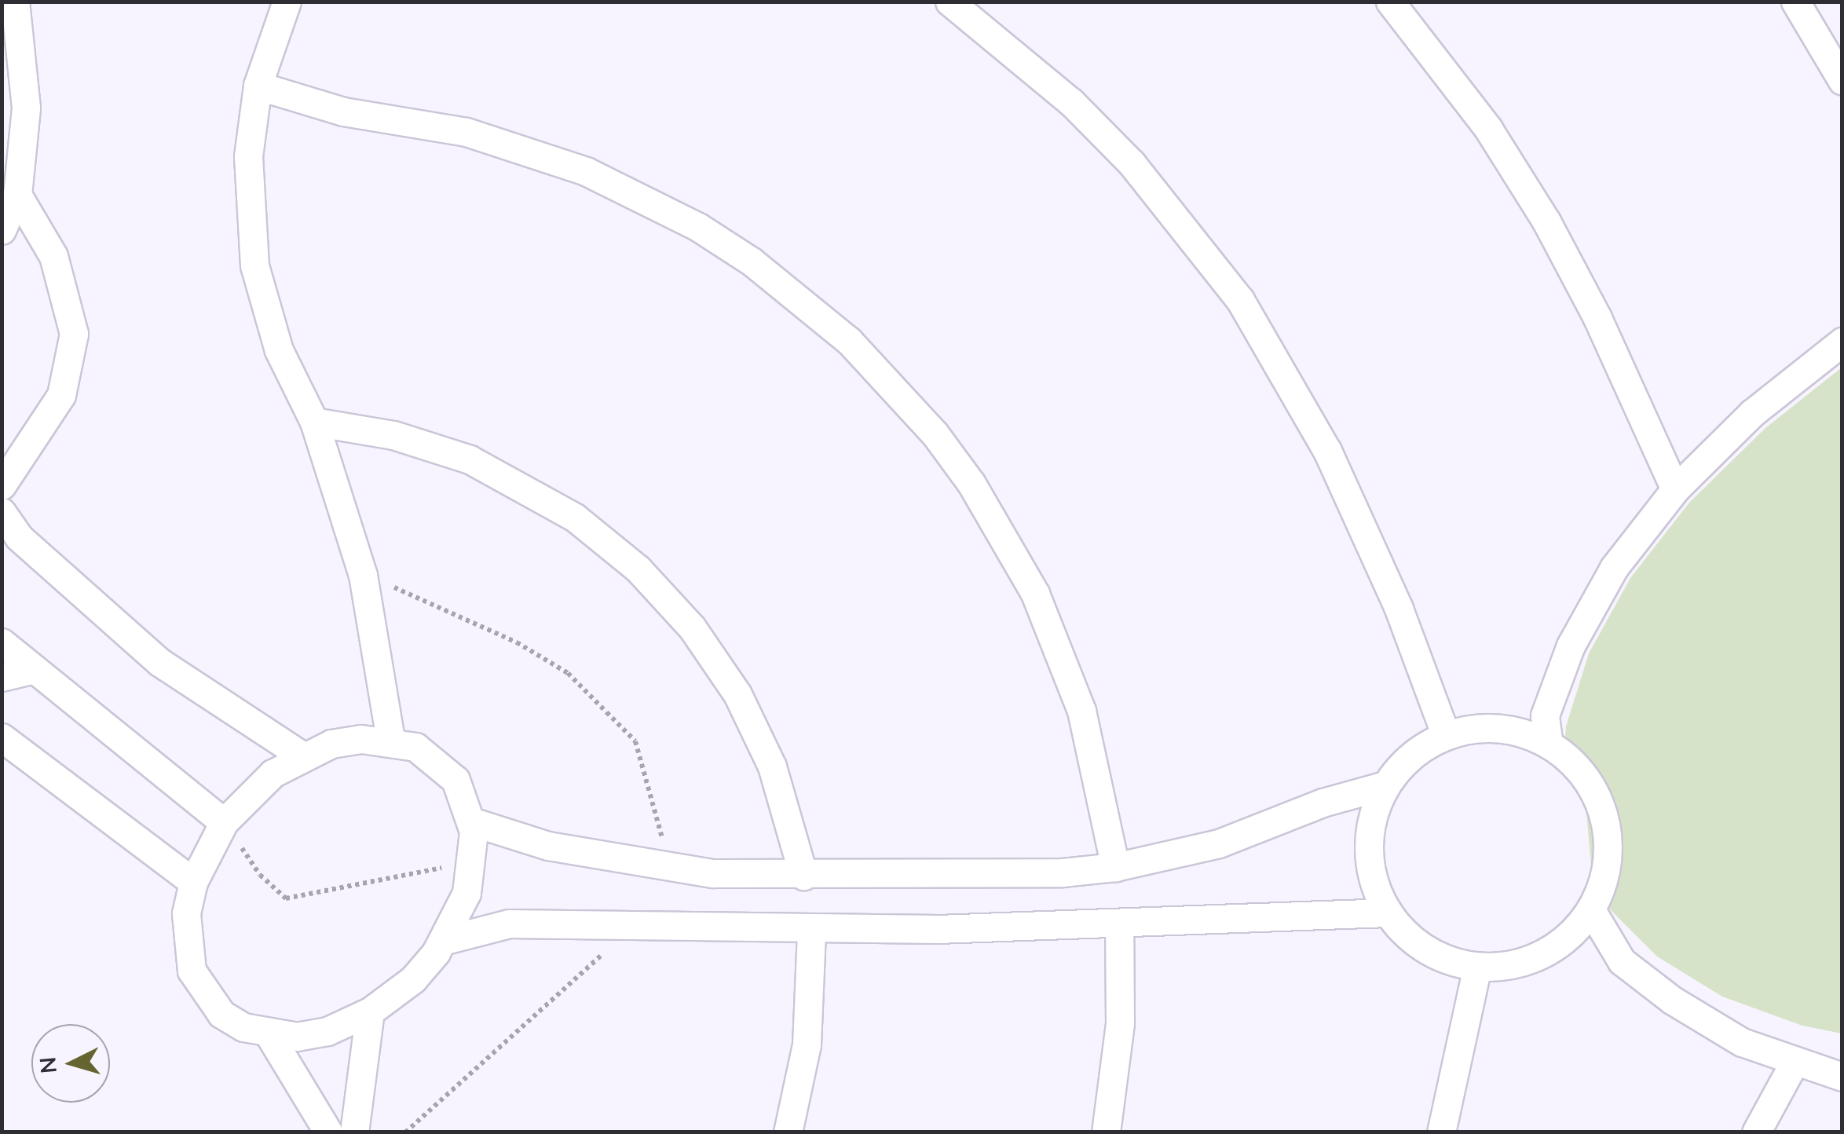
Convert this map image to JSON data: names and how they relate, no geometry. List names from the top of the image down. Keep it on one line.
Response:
{"north":"left"}
